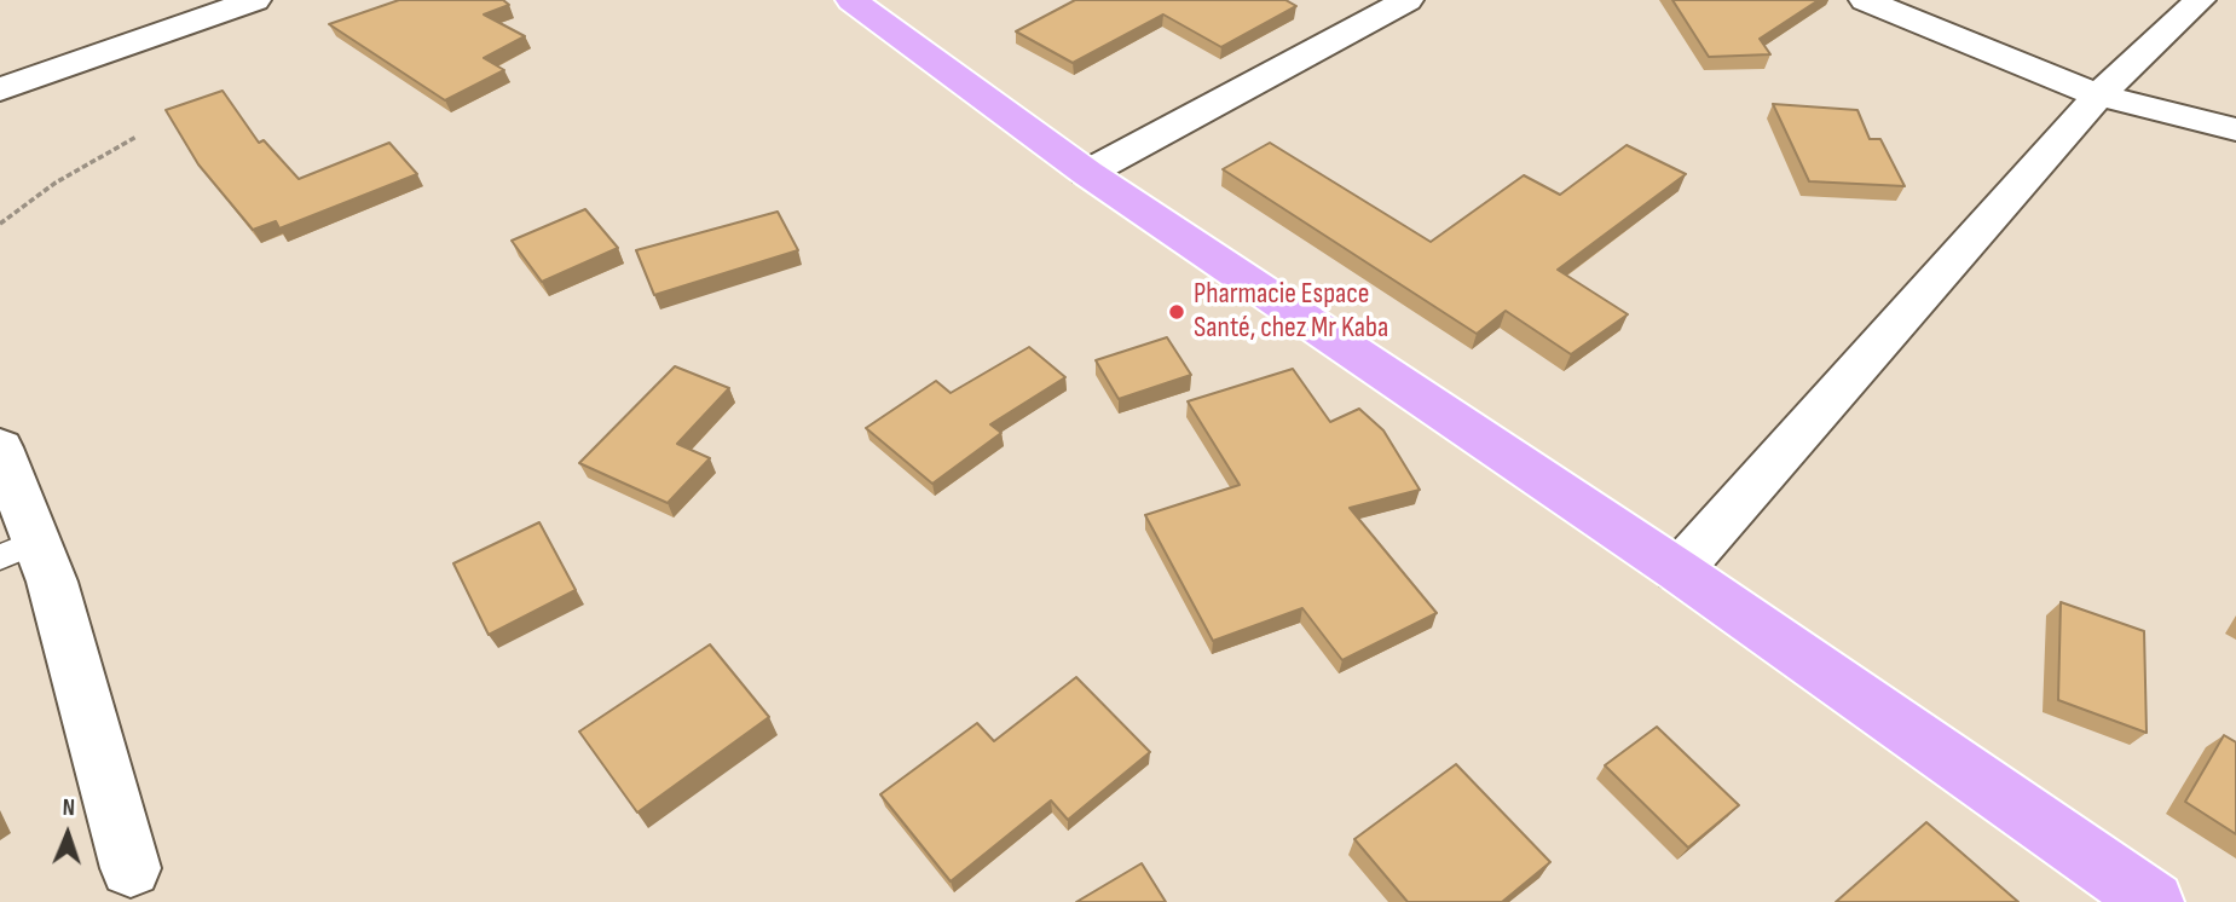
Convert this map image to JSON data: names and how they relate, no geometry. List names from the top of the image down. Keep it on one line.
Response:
{"places":["Pharmacie Espace Santé, chez Mr Kaba"],"north":"top"}
